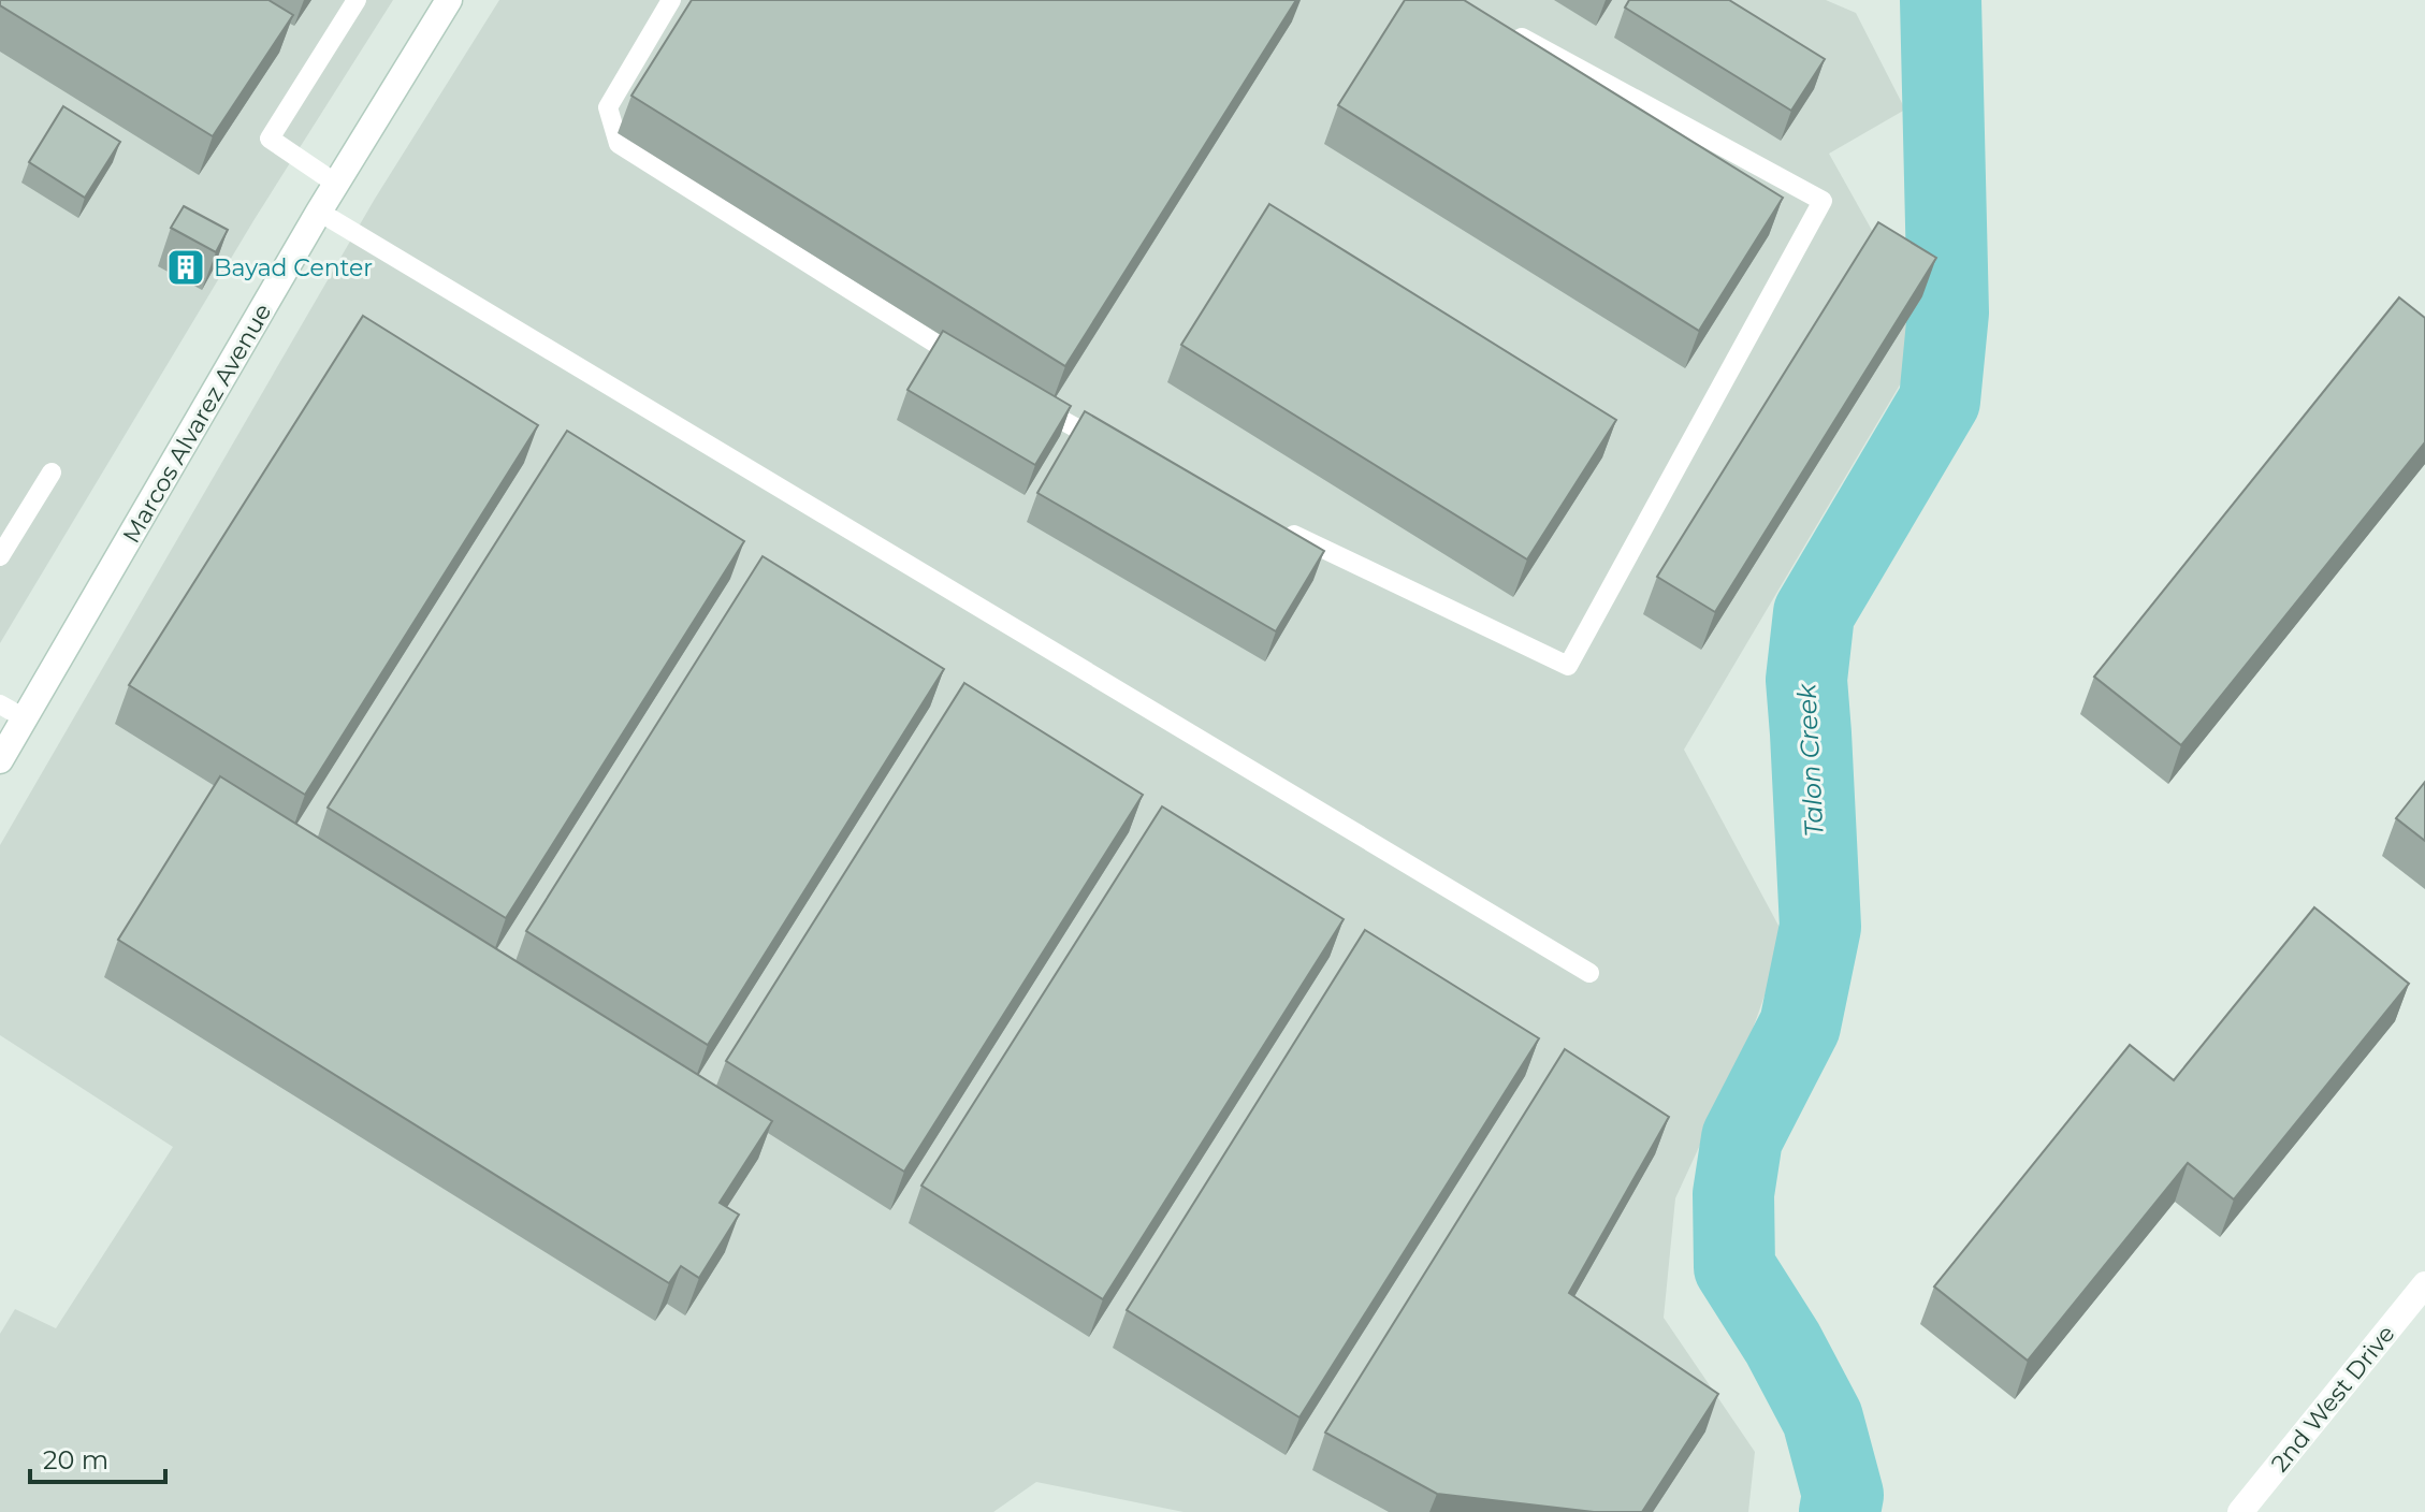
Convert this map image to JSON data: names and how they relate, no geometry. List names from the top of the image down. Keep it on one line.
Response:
{"streets":{"main road":["Marcos Alvarez Avenue","2nd West Drive"]},"water":["Talon Creek"],"places":{"building":["Bayad Center"]},"scale_bar":"20 m"}
